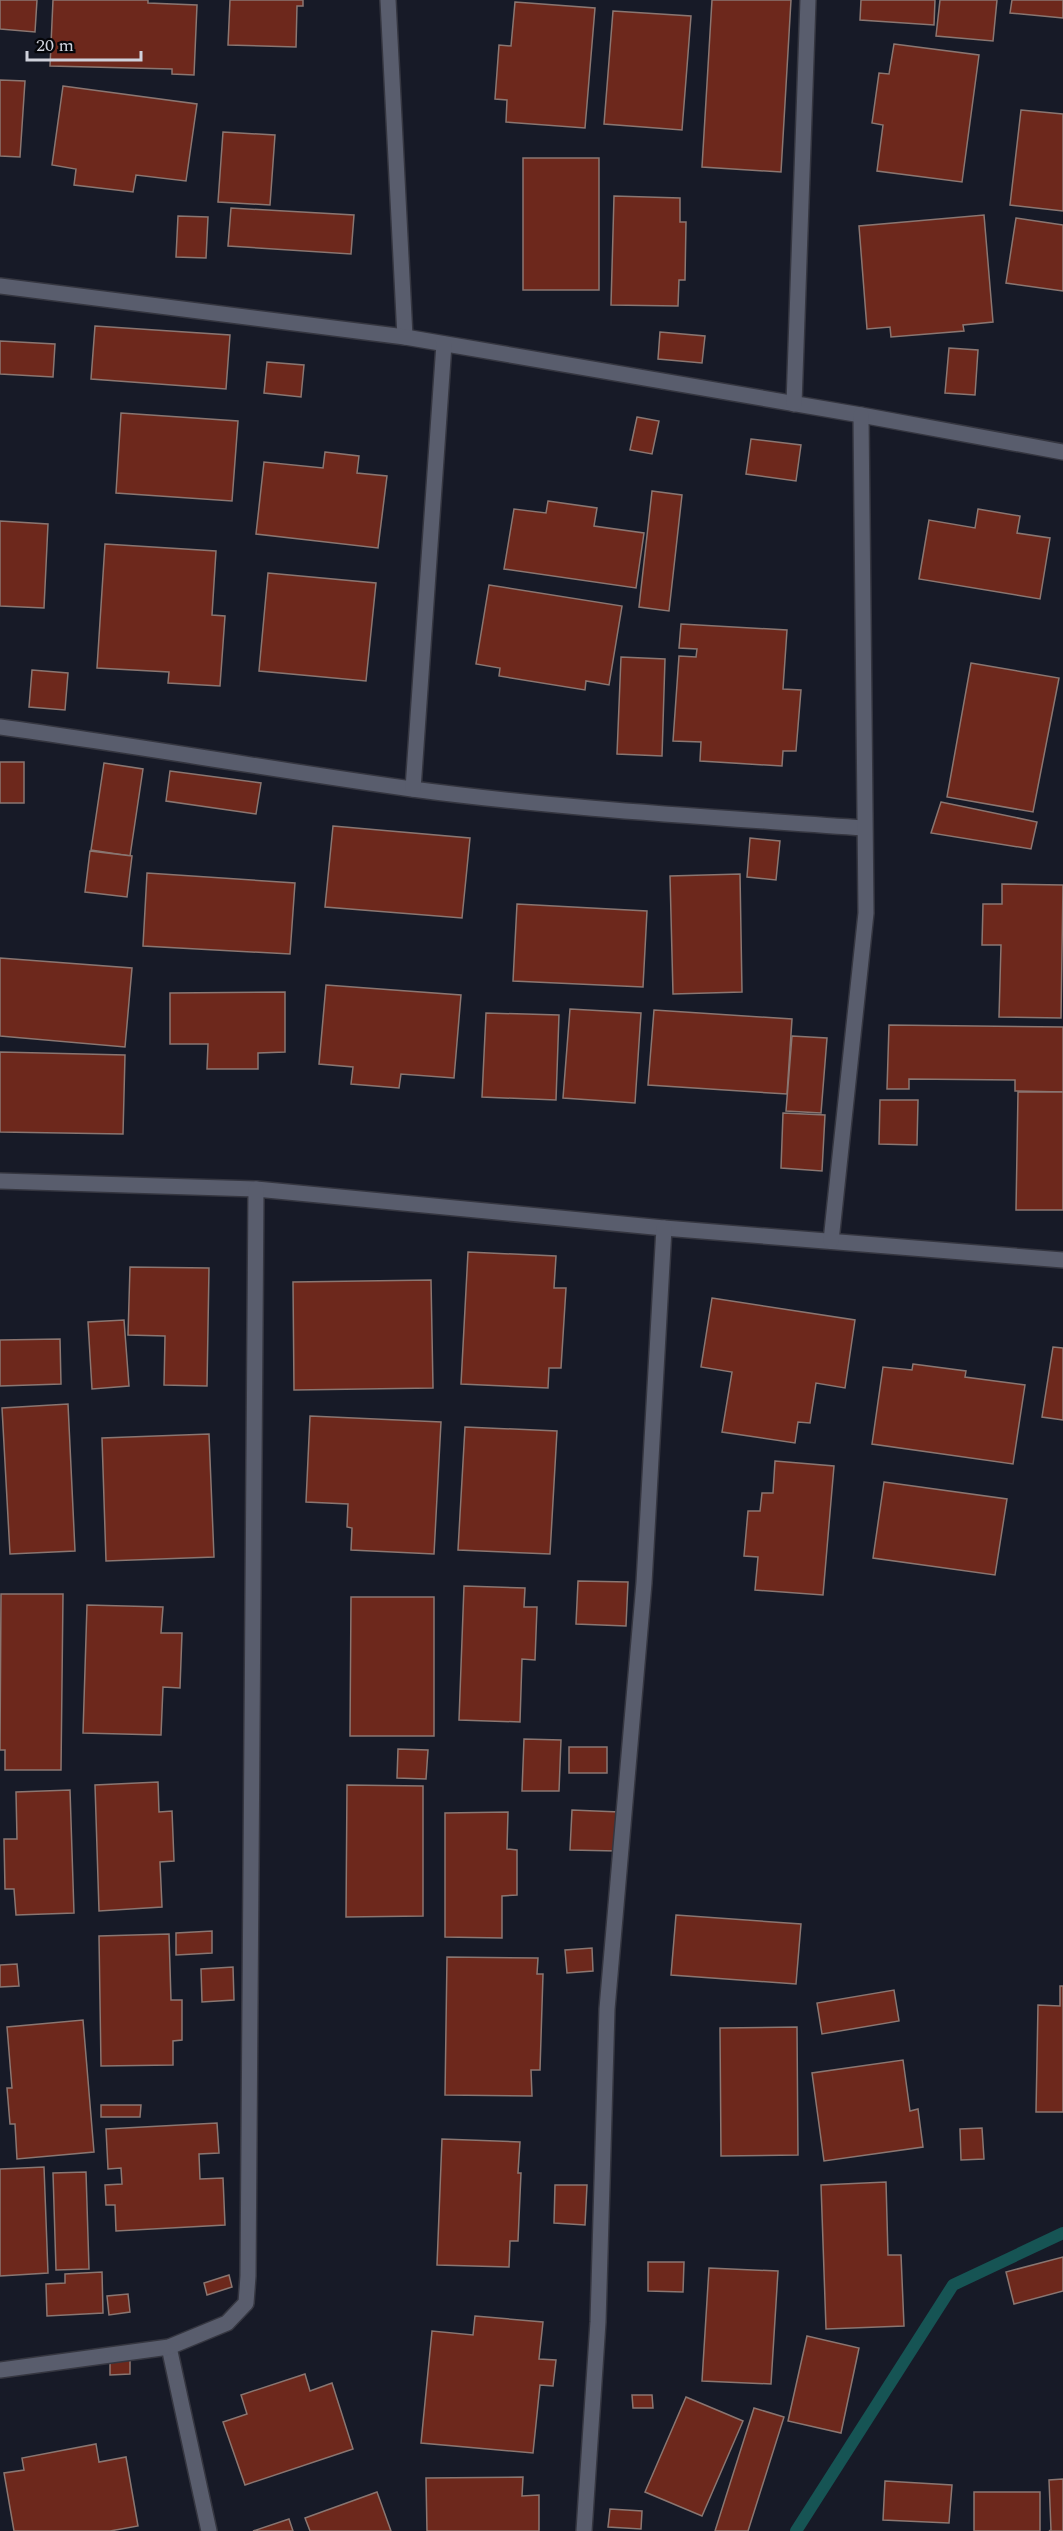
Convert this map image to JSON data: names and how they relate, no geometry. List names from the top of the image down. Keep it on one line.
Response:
{"scale_bar":"20 m"}
